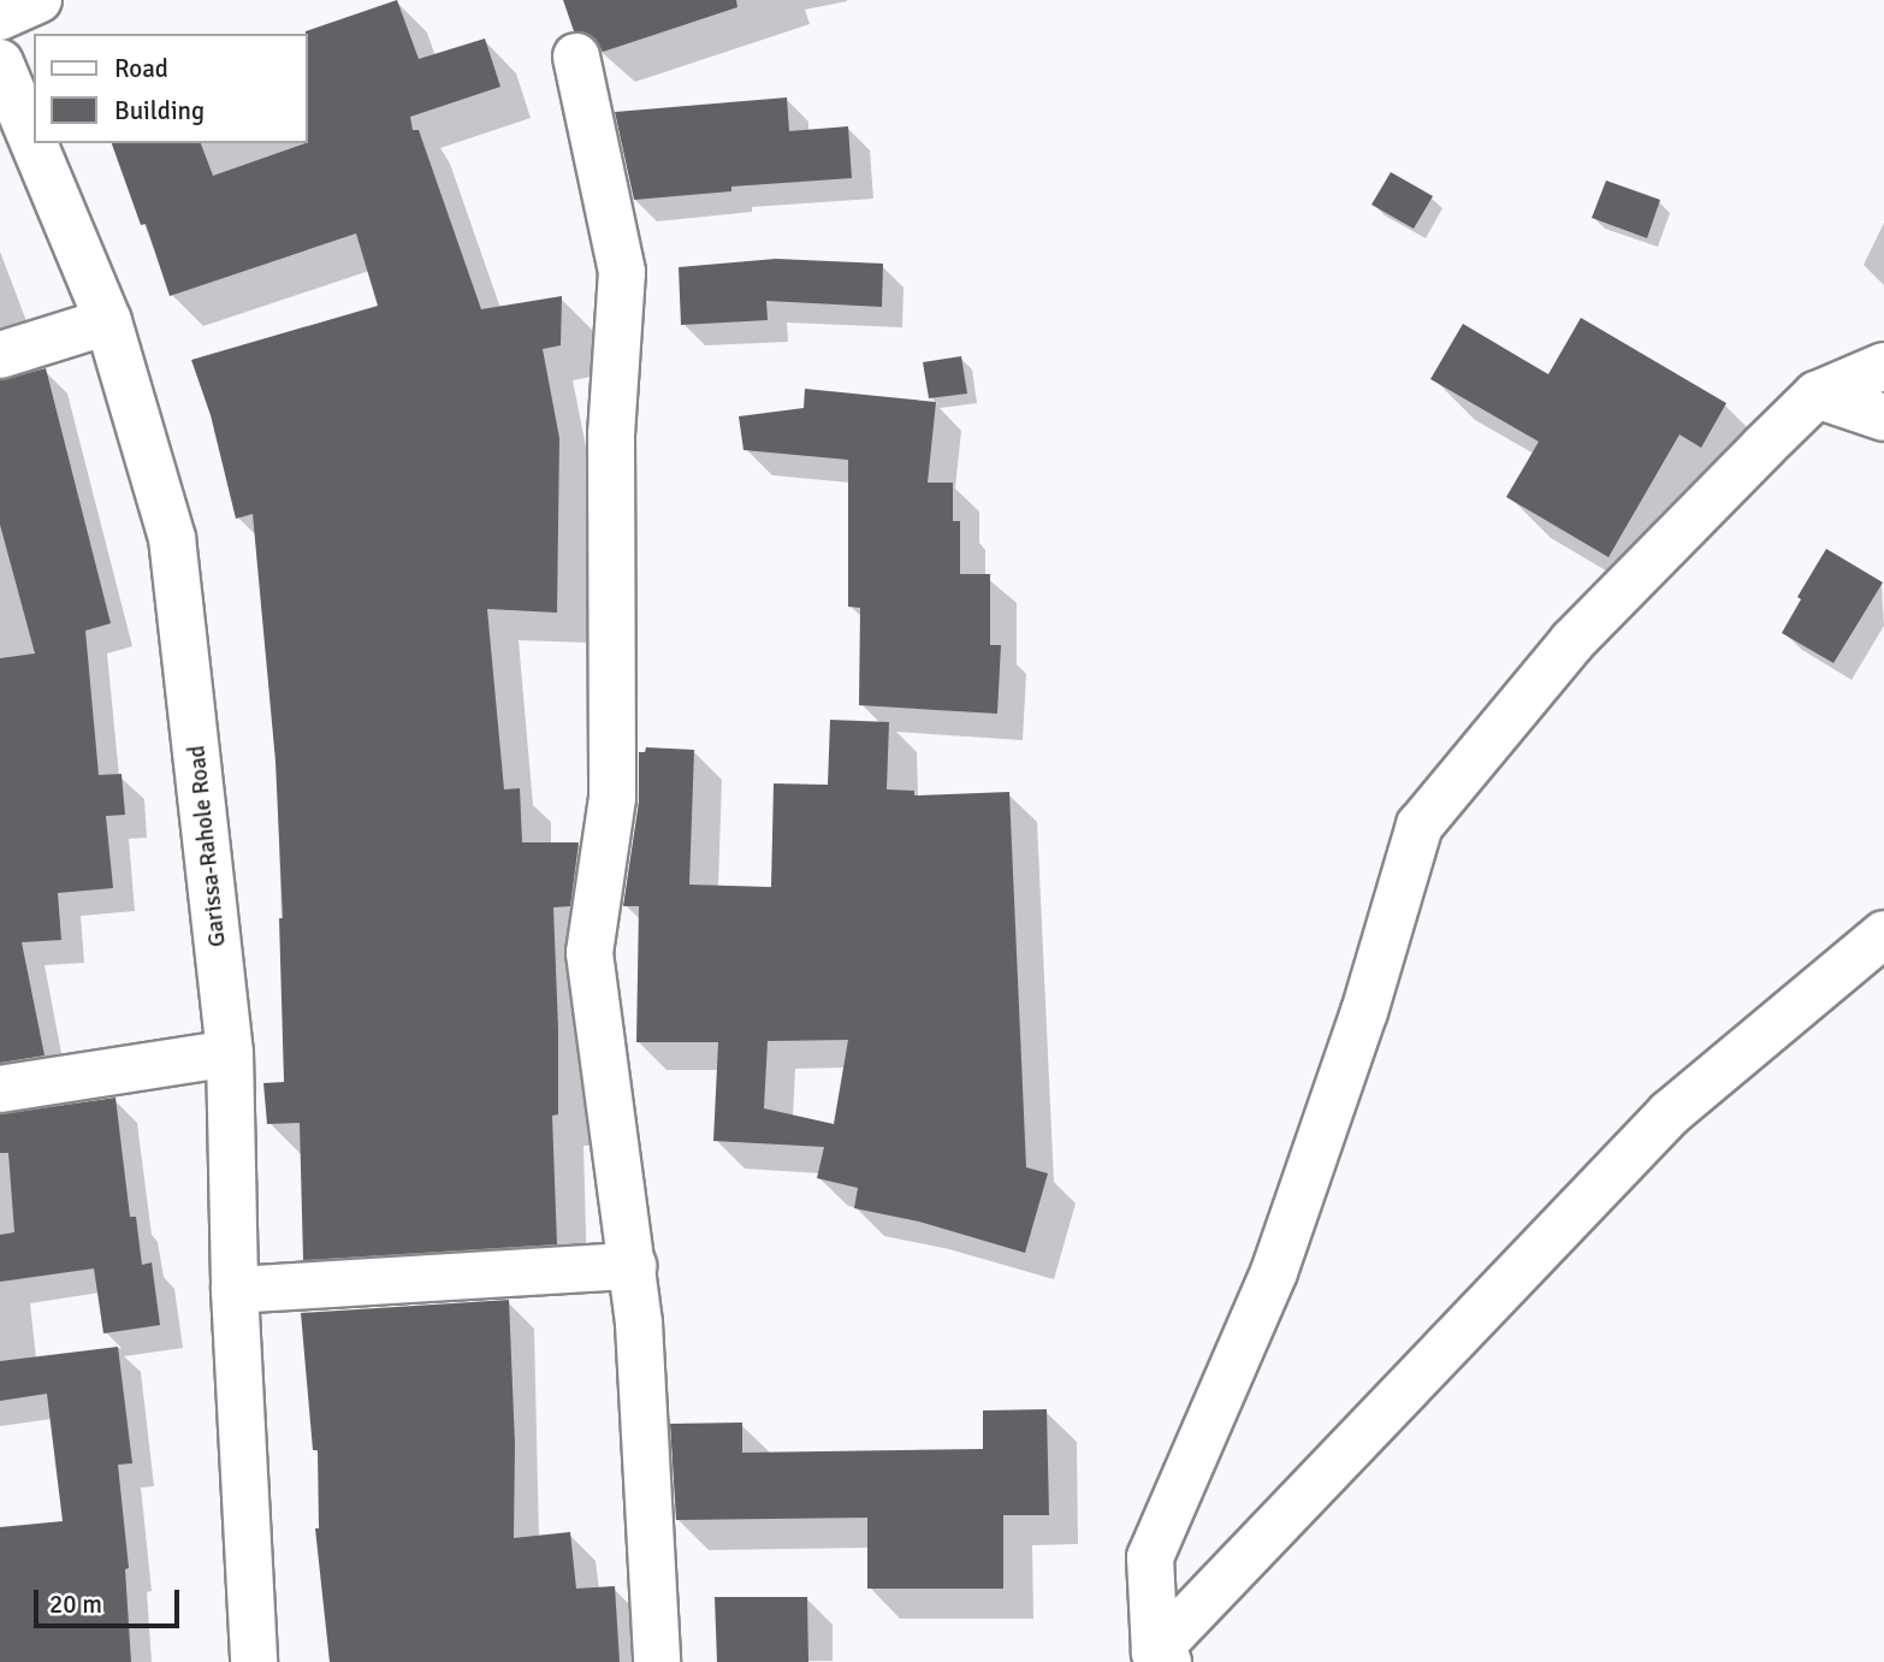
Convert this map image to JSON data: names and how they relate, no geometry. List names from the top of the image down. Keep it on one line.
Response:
{"streets":{"street":["Garissa-Rahole Road"]},"legend":["Road","Building"],"scale_bar":"20 m"}
